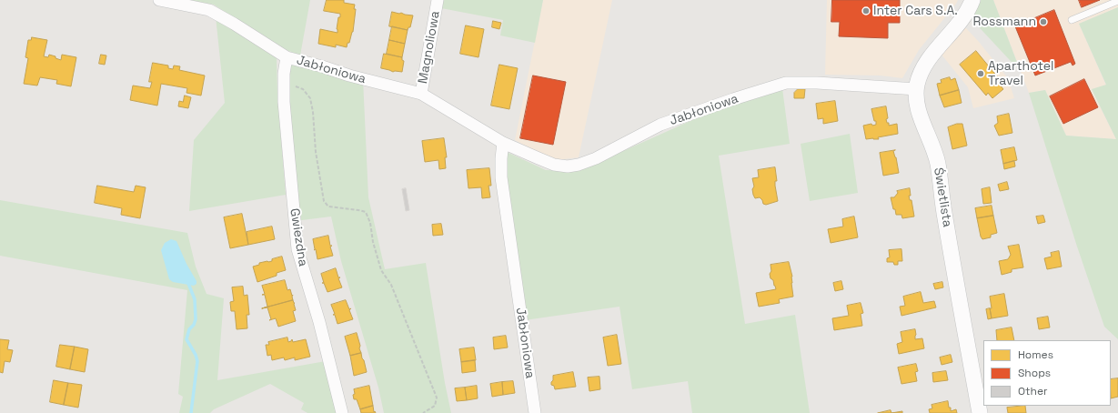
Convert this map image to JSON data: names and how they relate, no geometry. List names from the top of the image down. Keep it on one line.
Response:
{"streets":{"street":["Magnoliowa","Jabłoniowa","Świetlista","Gwiezdna"]},"crossings":[["Magnoliowa","Jabłoniowa"],["Jabłoniowa","Świetlista"],["Jabłoniowa","Gwiezdna"]],"places":["Inter Cars S.A.","Rossmann","Aparthotel Travel"],"legend":["Homes","Shops","Other"]}
